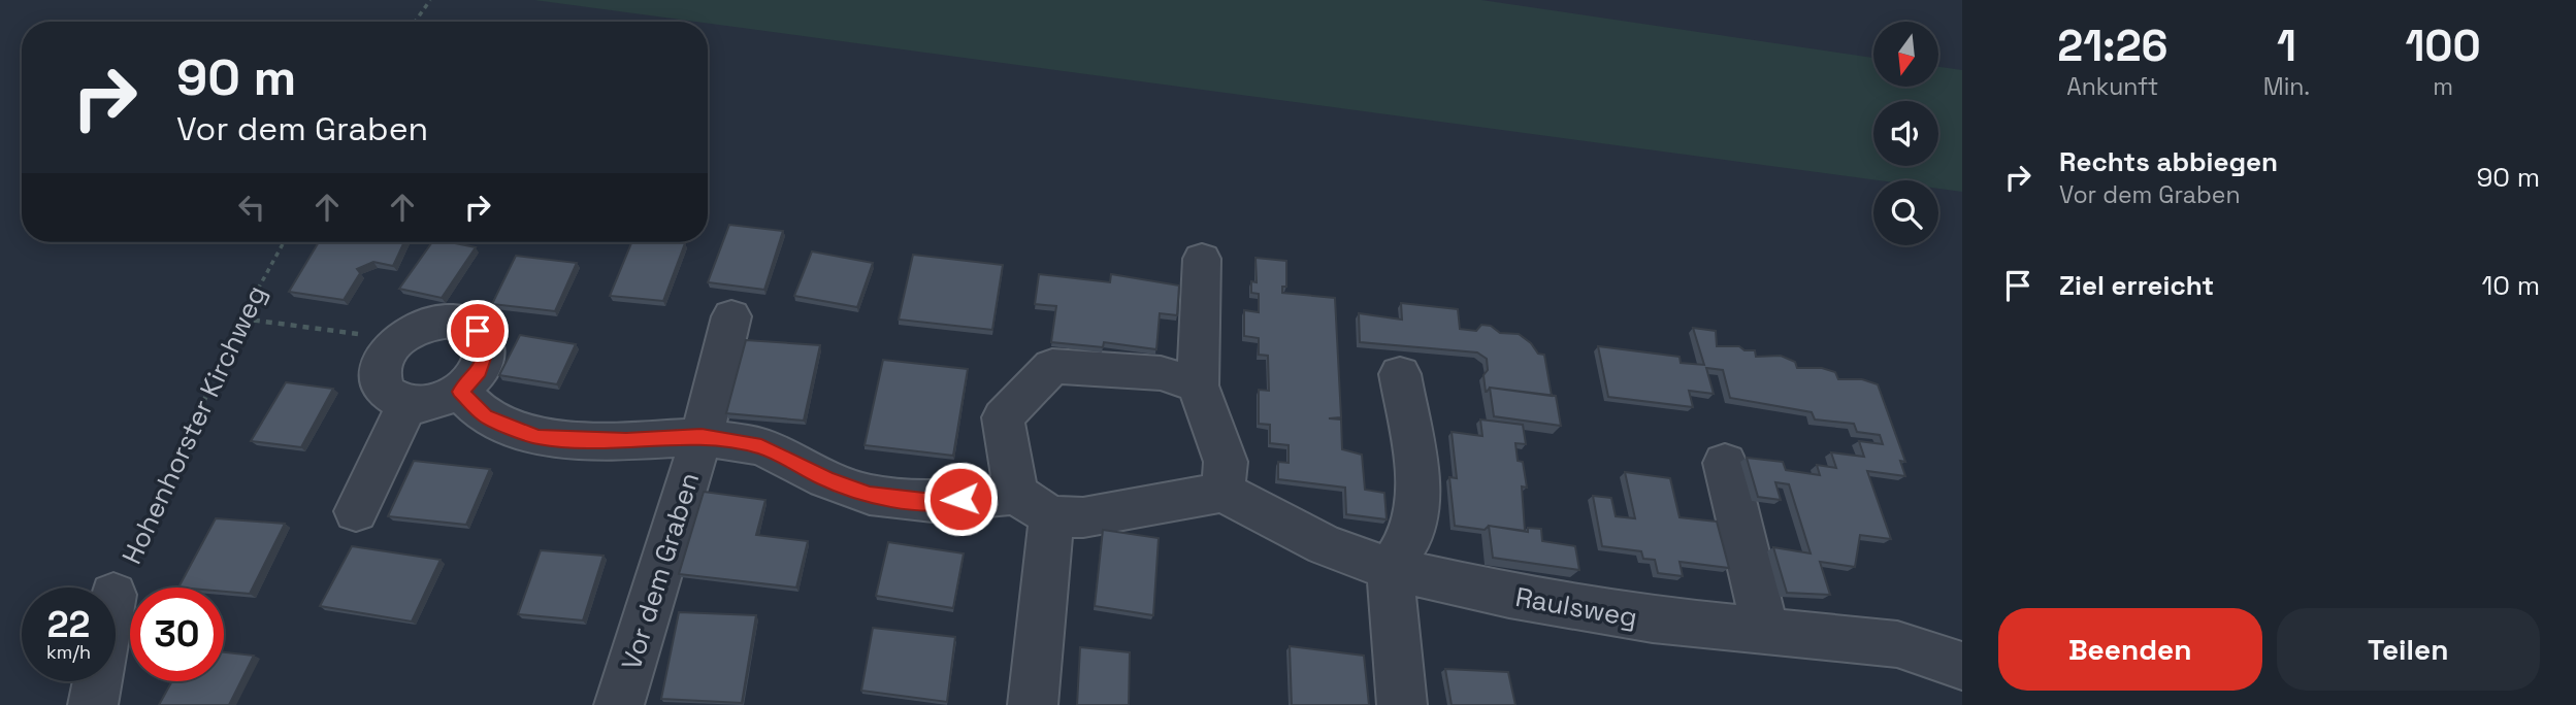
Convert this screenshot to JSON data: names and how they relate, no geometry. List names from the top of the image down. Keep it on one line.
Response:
{"streets":{"street":["Hohenhorster Kirchweg","Vor dem Graben","Raulsweg"]},"crossings":[["Vor dem Graben","Raulsweg"]],"north":"bottom","page":{"eta":["21:26","Ankunft","1","Min.","100","m"],"turn":["90 m","Vor dem Graben"],"list":[{"name":"Rechts abbiegen","note":"Vor dem Graben","value":"90 m"},{"name":"Ziel erreicht","value":"10 m"}],"speed":"22 km/h","limit":"30","buttons":["Beenden","Teilen"]}}
